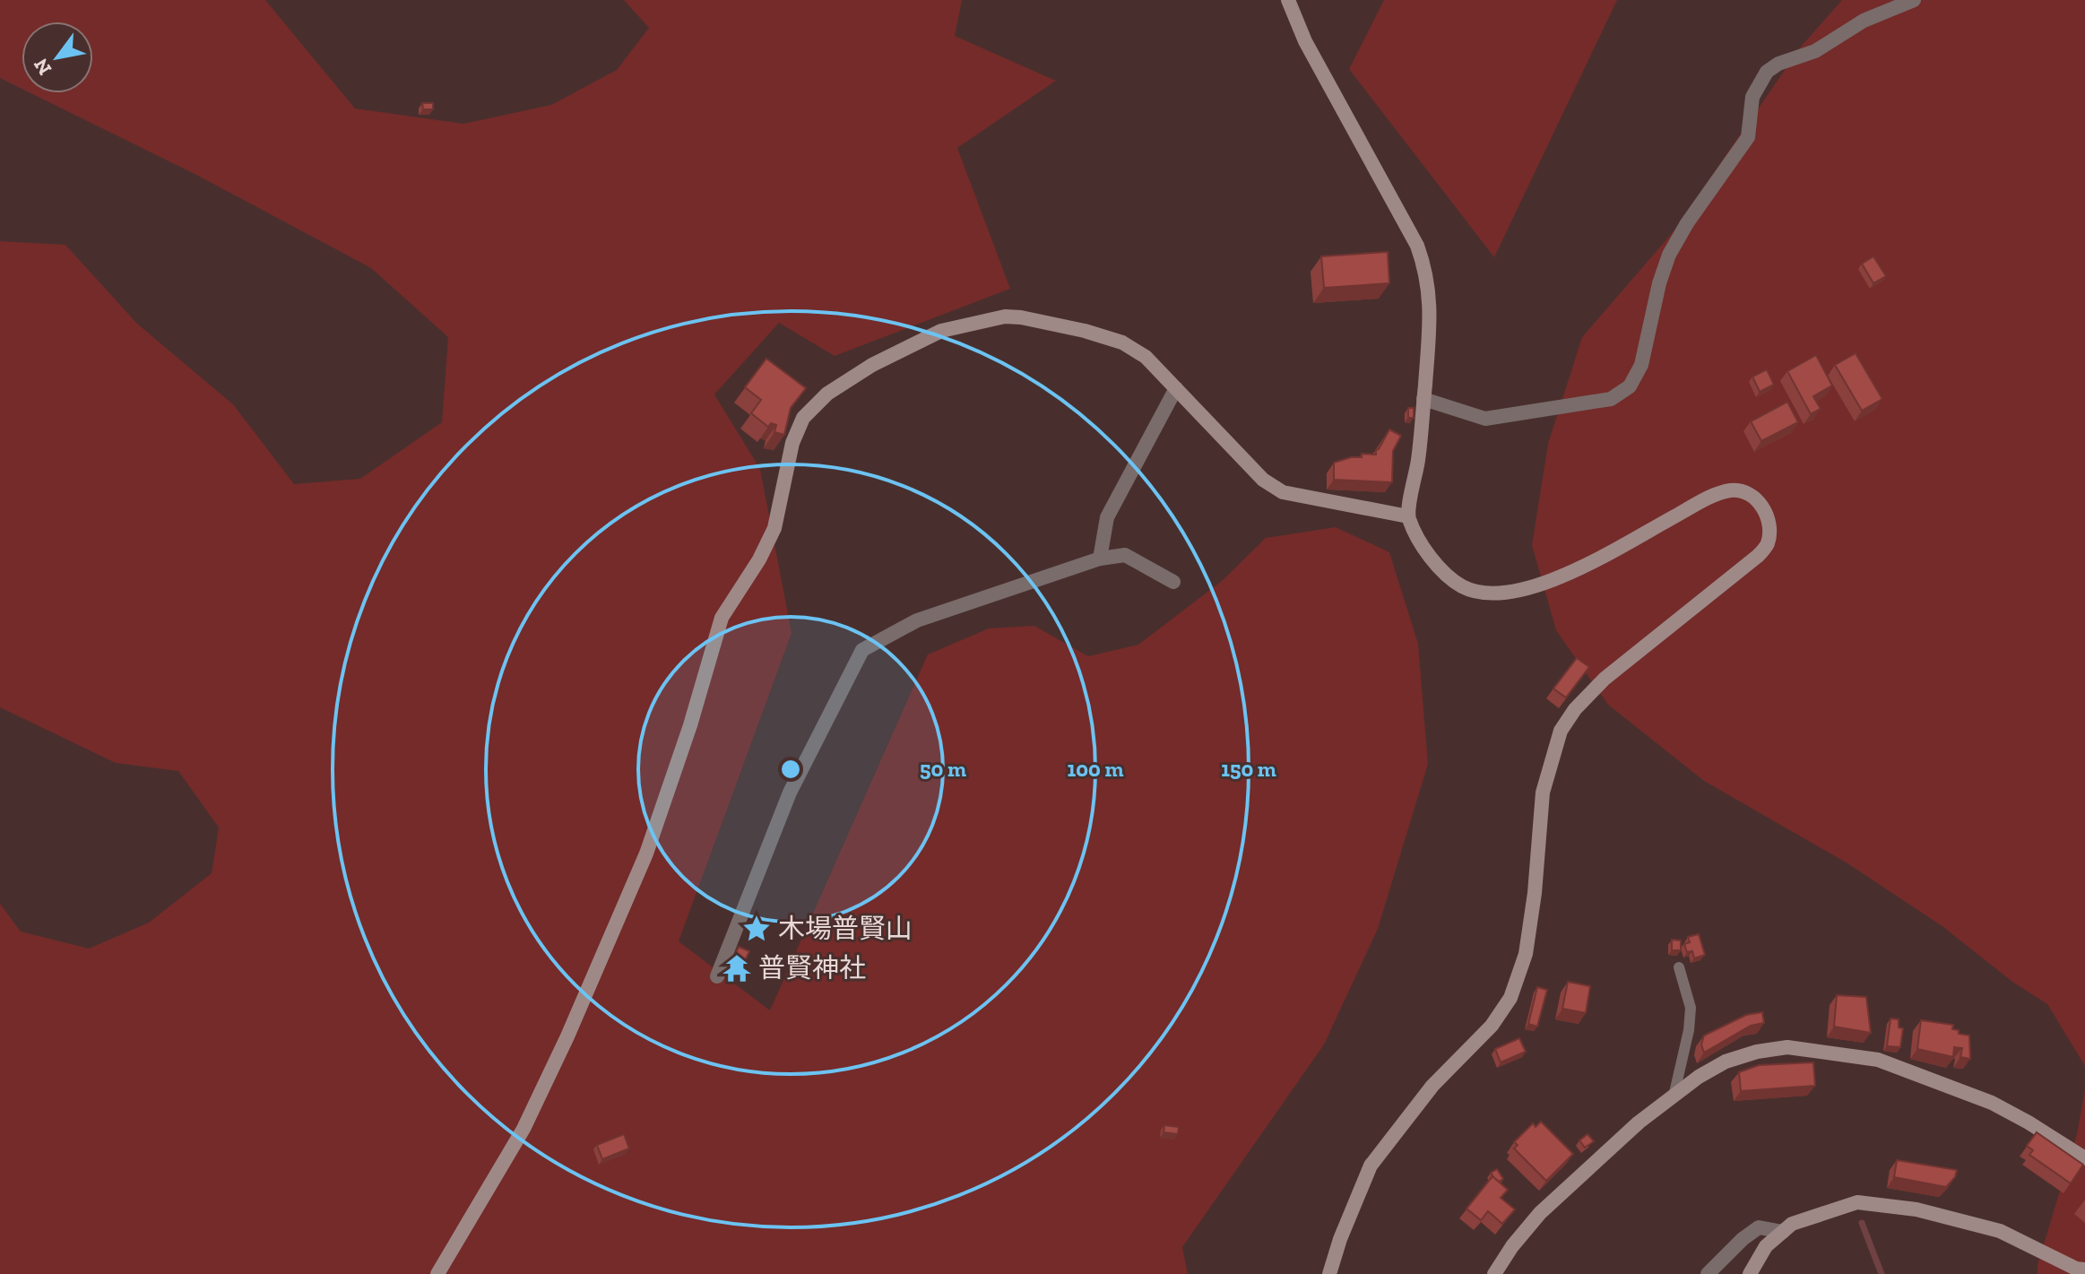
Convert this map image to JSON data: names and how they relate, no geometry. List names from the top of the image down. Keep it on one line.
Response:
{"places":{"place":["木場普賢山"],"temple":["普賢神社"]},"north":"bottom left","rings":["50 m","100 m","150 m"]}
